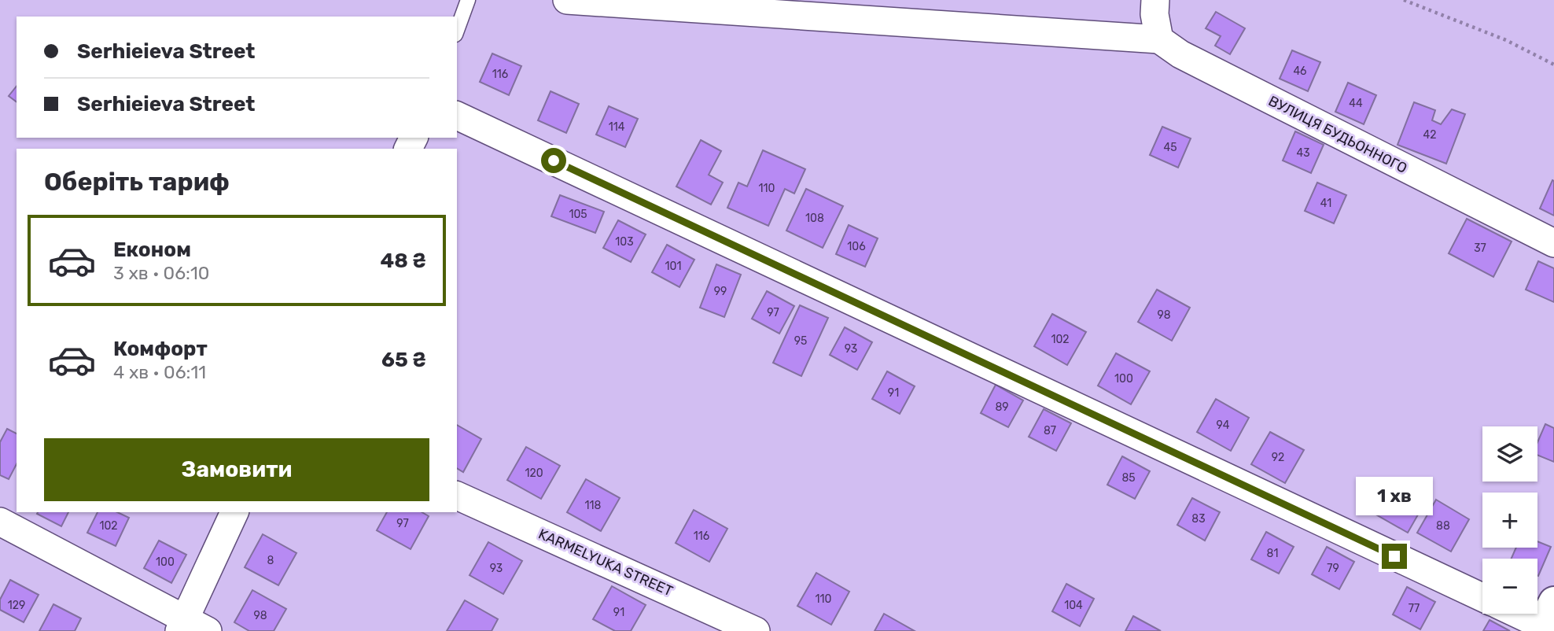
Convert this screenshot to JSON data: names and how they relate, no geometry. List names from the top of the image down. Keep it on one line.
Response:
{"streets":{"street":["ВУЛИЦЯ БУДЬОННОГО","KARMELYUKA STREET"]},"house_numbers":["46","116","44","114","42","45","43","110","41","105","108","103","106","37","101","99","97","98","102","95","93","100","91","89","94","87","92","120","85","118","83","97","102","88","116","81","8","100","93","79","110","129","104","77","91","98"],"page":{"banner":["Serhieieva Street","Serhieieva Street"],"heading":"Оберіть тариф","list":[{"name":"Економ","note":"3 хв · 06:10","value":"48 ₴"},{"name":"Комфорт","note":"4 хв · 06:11","value":"65 ₴"}],"map_buttons":["+","−"],"buttons":"Замовити","bubble":"1 хв"}}
